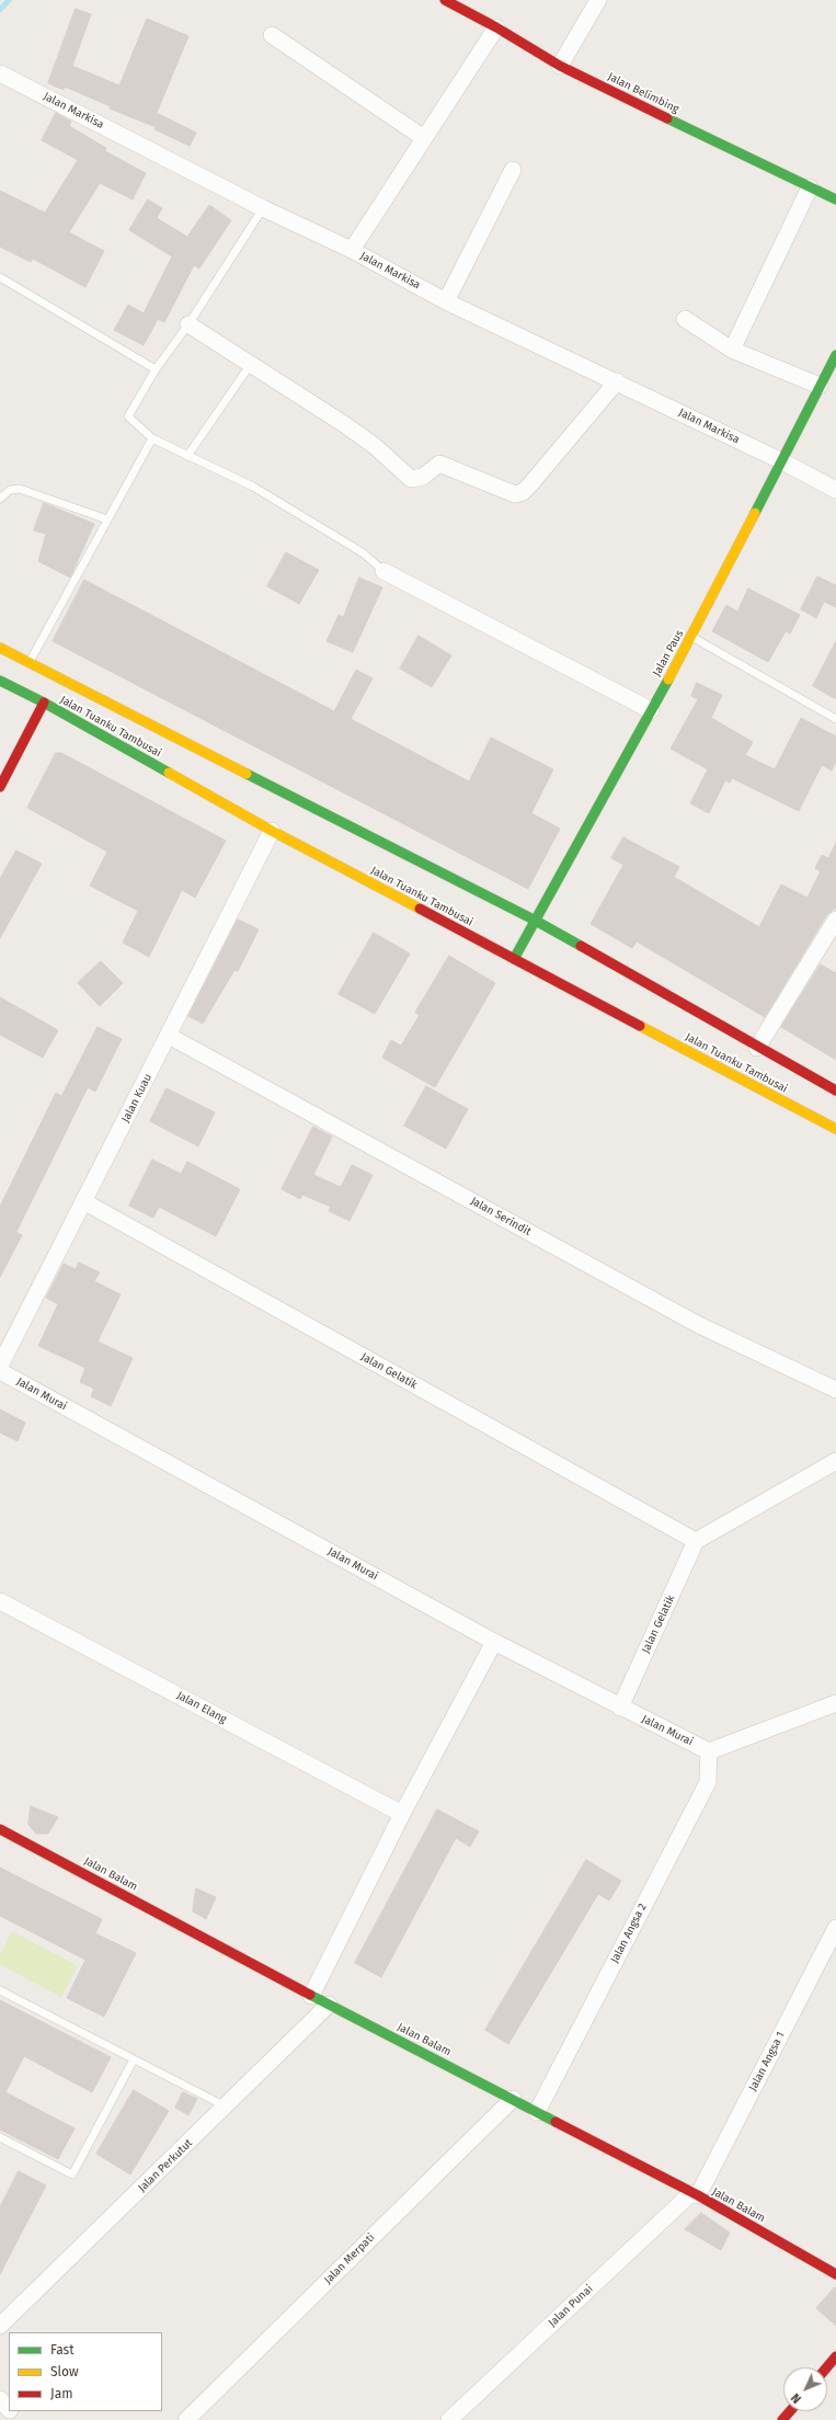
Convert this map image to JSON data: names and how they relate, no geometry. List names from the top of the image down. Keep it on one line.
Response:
{"streets":{"main road":["Jalan Belimbing","Jalan Paus","Jalan Tuanku Tambusai","Jalan Balam"],"street":["Jalan Markisa","Jalan Kuau","Jalan Serindit","Jalan Gelatik","Jalan Murai","Jalan Elang","Jalan Angsa 2","Jalan Angsa 1","Jalan Perkutut","Jalan Merpati","Jalan Punai"]},"crossings":[["Jalan Markisa","Jalan Paus"],["Jalan Paus","Jalan Tuanku Tambusai"],["Jalan Tuanku Tambusai","Jalan Kuau"],["Jalan Kuau","Jalan Serindit"],["Jalan Kuau","Jalan Gelatik"],["Jalan Gelatik","Jalan Murai"],["Jalan Murai","Jalan Angsa 2"],["Jalan Balam","Jalan Angsa 2"],["Jalan Balam","Jalan Angsa 1"],["Jalan Balam","Jalan Perkutut"],["Jalan Balam","Jalan Merpati"],["Jalan Balam","Jalan Punai"],["Jalan Angsa 1","Jalan Punai"]],"legend":["Fast","Slow","Jam"],"north":"bottom left"}
